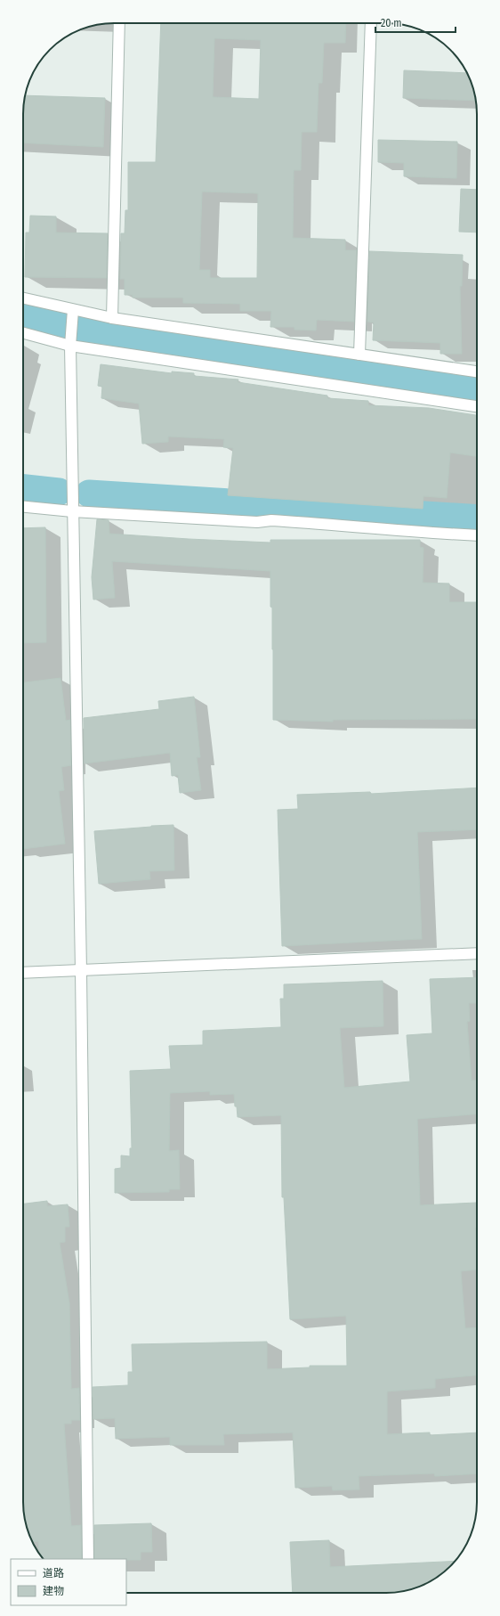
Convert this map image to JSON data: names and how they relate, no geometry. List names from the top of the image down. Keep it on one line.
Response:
{"legend":["道路","建物"],"scale_bar":"20 m"}
